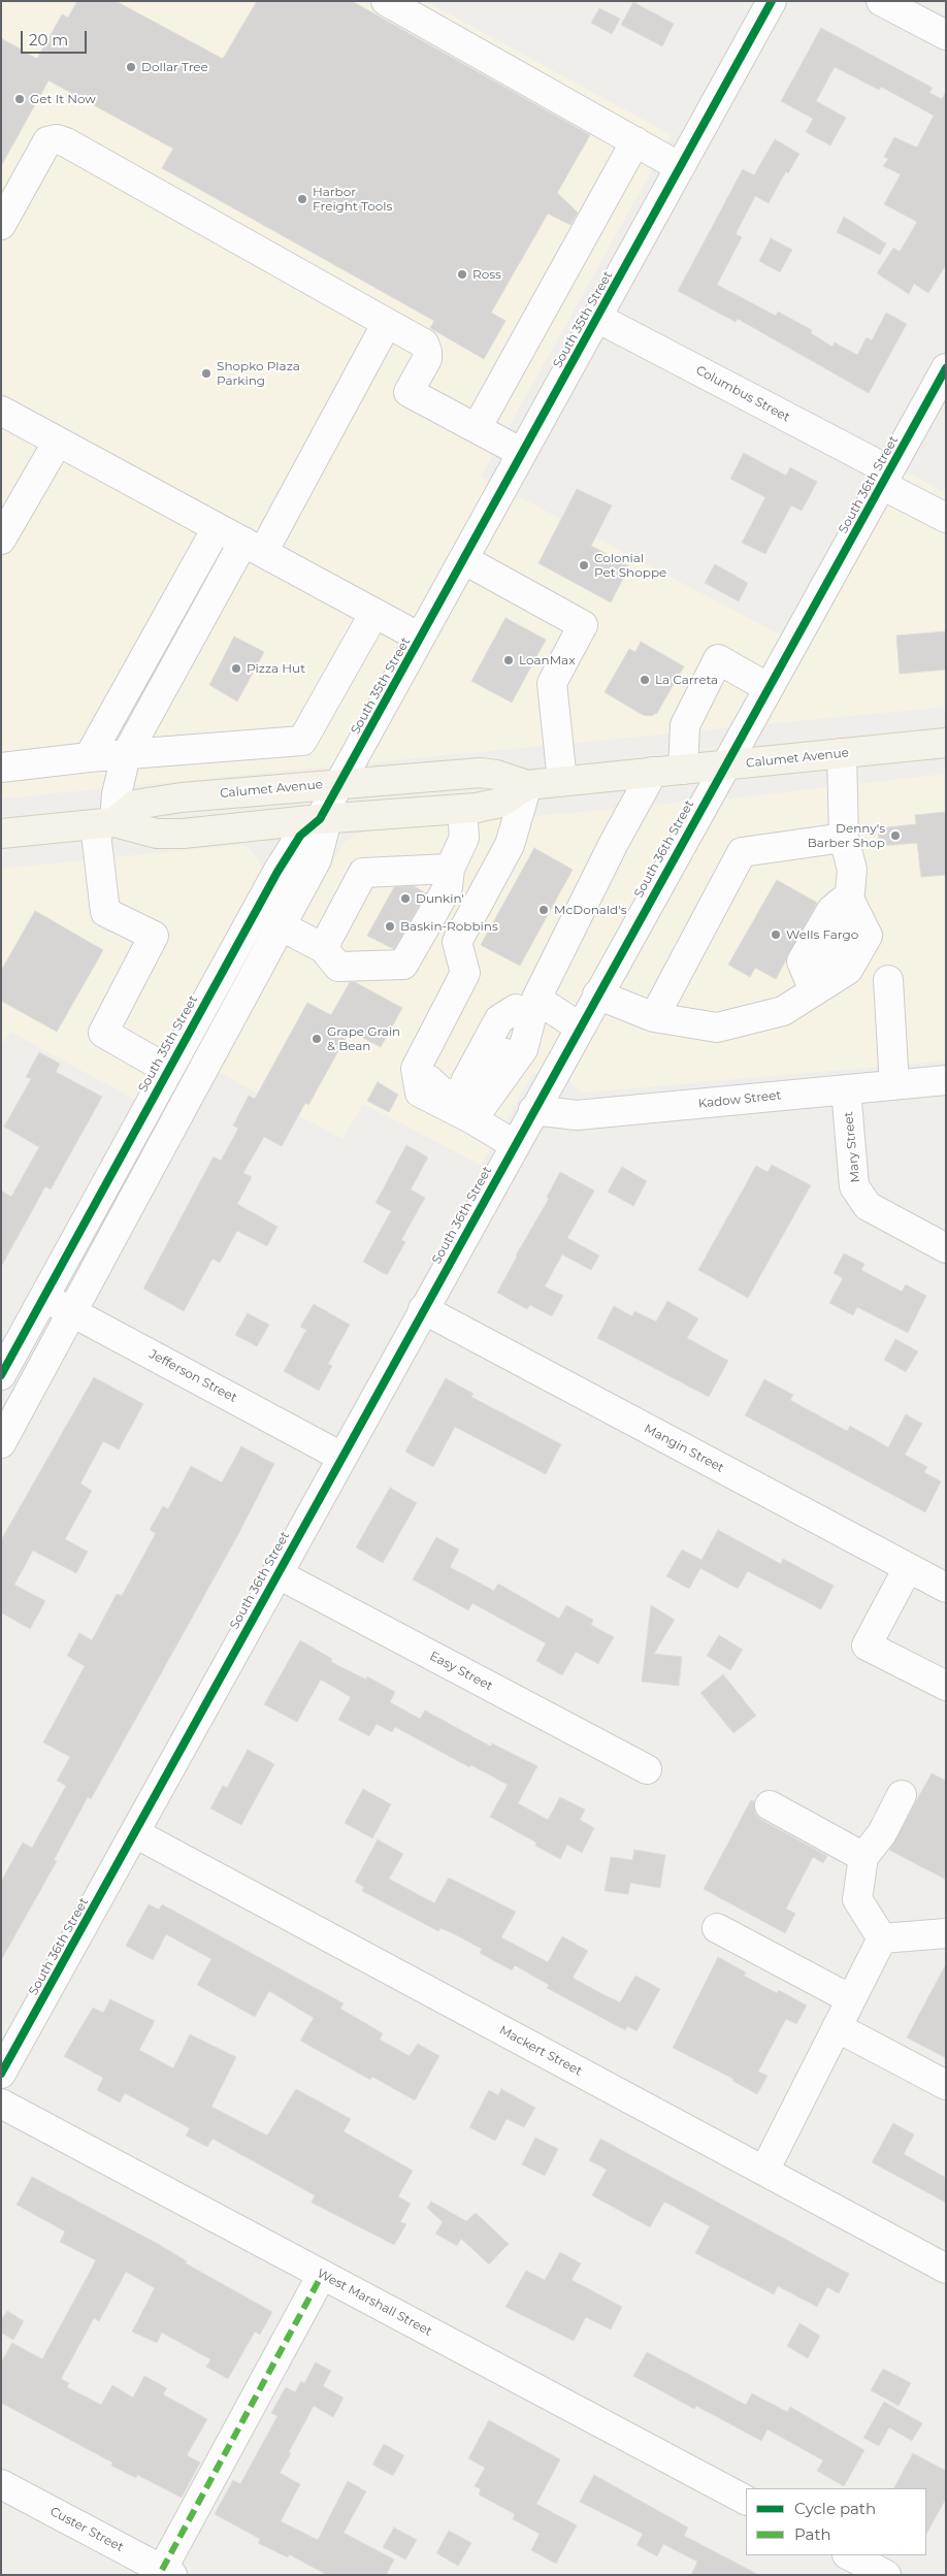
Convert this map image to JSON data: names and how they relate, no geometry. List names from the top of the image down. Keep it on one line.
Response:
{"streets":{"main road":["Calumet Avenue"],"street":["South 35th Street","Columbus Street","South 36th Street","Kadow Street","Mary Street","Jefferson Street","Mangin Street","Easy Street","Mackert Street","West Marshall Street","Custer Street"]},"crossings":[["South 35th Street","Columbus Street"],["South 35th Street","Calumet Avenue"],["South 35th Street","Jefferson Street"],["Columbus Street","South 36th Street"],["South 36th Street","Calumet Avenue"],["South 36th Street","Kadow Street"],["South 36th Street","Jefferson Street"],["South 36th Street","Mangin Street"],["South 36th Street","Easy Street"],["South 36th Street","Mackert Street"],["Kadow Street","Mary Street"]],"places":["Dollar Tree","Get It Now","Harbor Freight Tools","Ross","Shopko Plaza Parking","Colonial Pet Shoppe","LoanMax","Pizza Hut","La Carreta","Denny's Barber Shop","Dunkin'","McDonald's","Baskin-Robbins","Wells Fargo","Grape Grain & Bean"],"legend":["Cycle path","Path"],"scale_bar":"20 m"}
